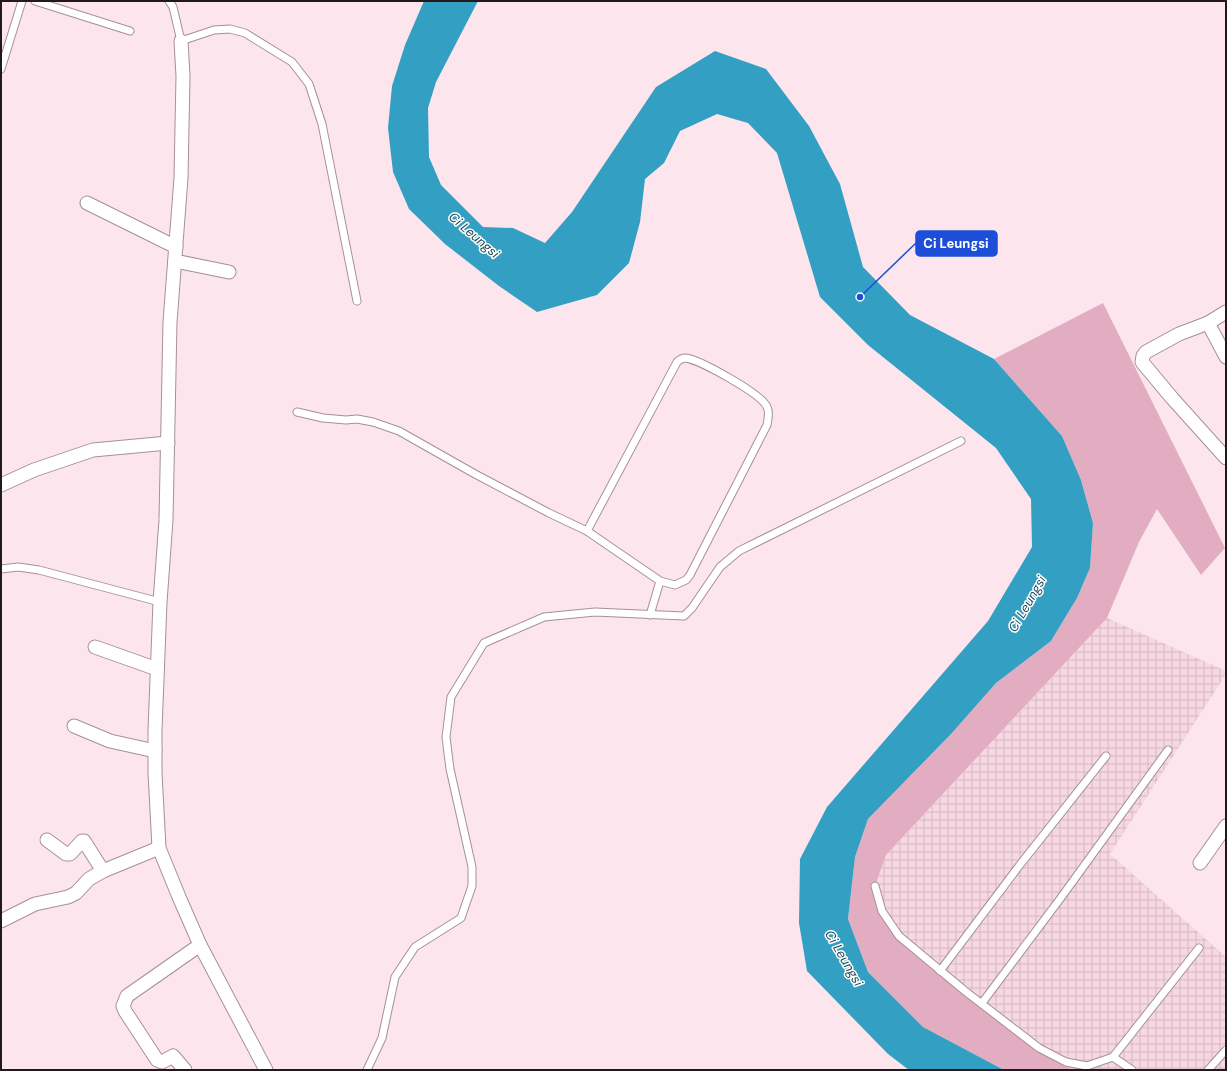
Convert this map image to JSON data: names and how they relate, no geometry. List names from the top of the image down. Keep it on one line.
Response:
{"water":["Ci Leungsi"],"places":["Ci Leungsi"]}
